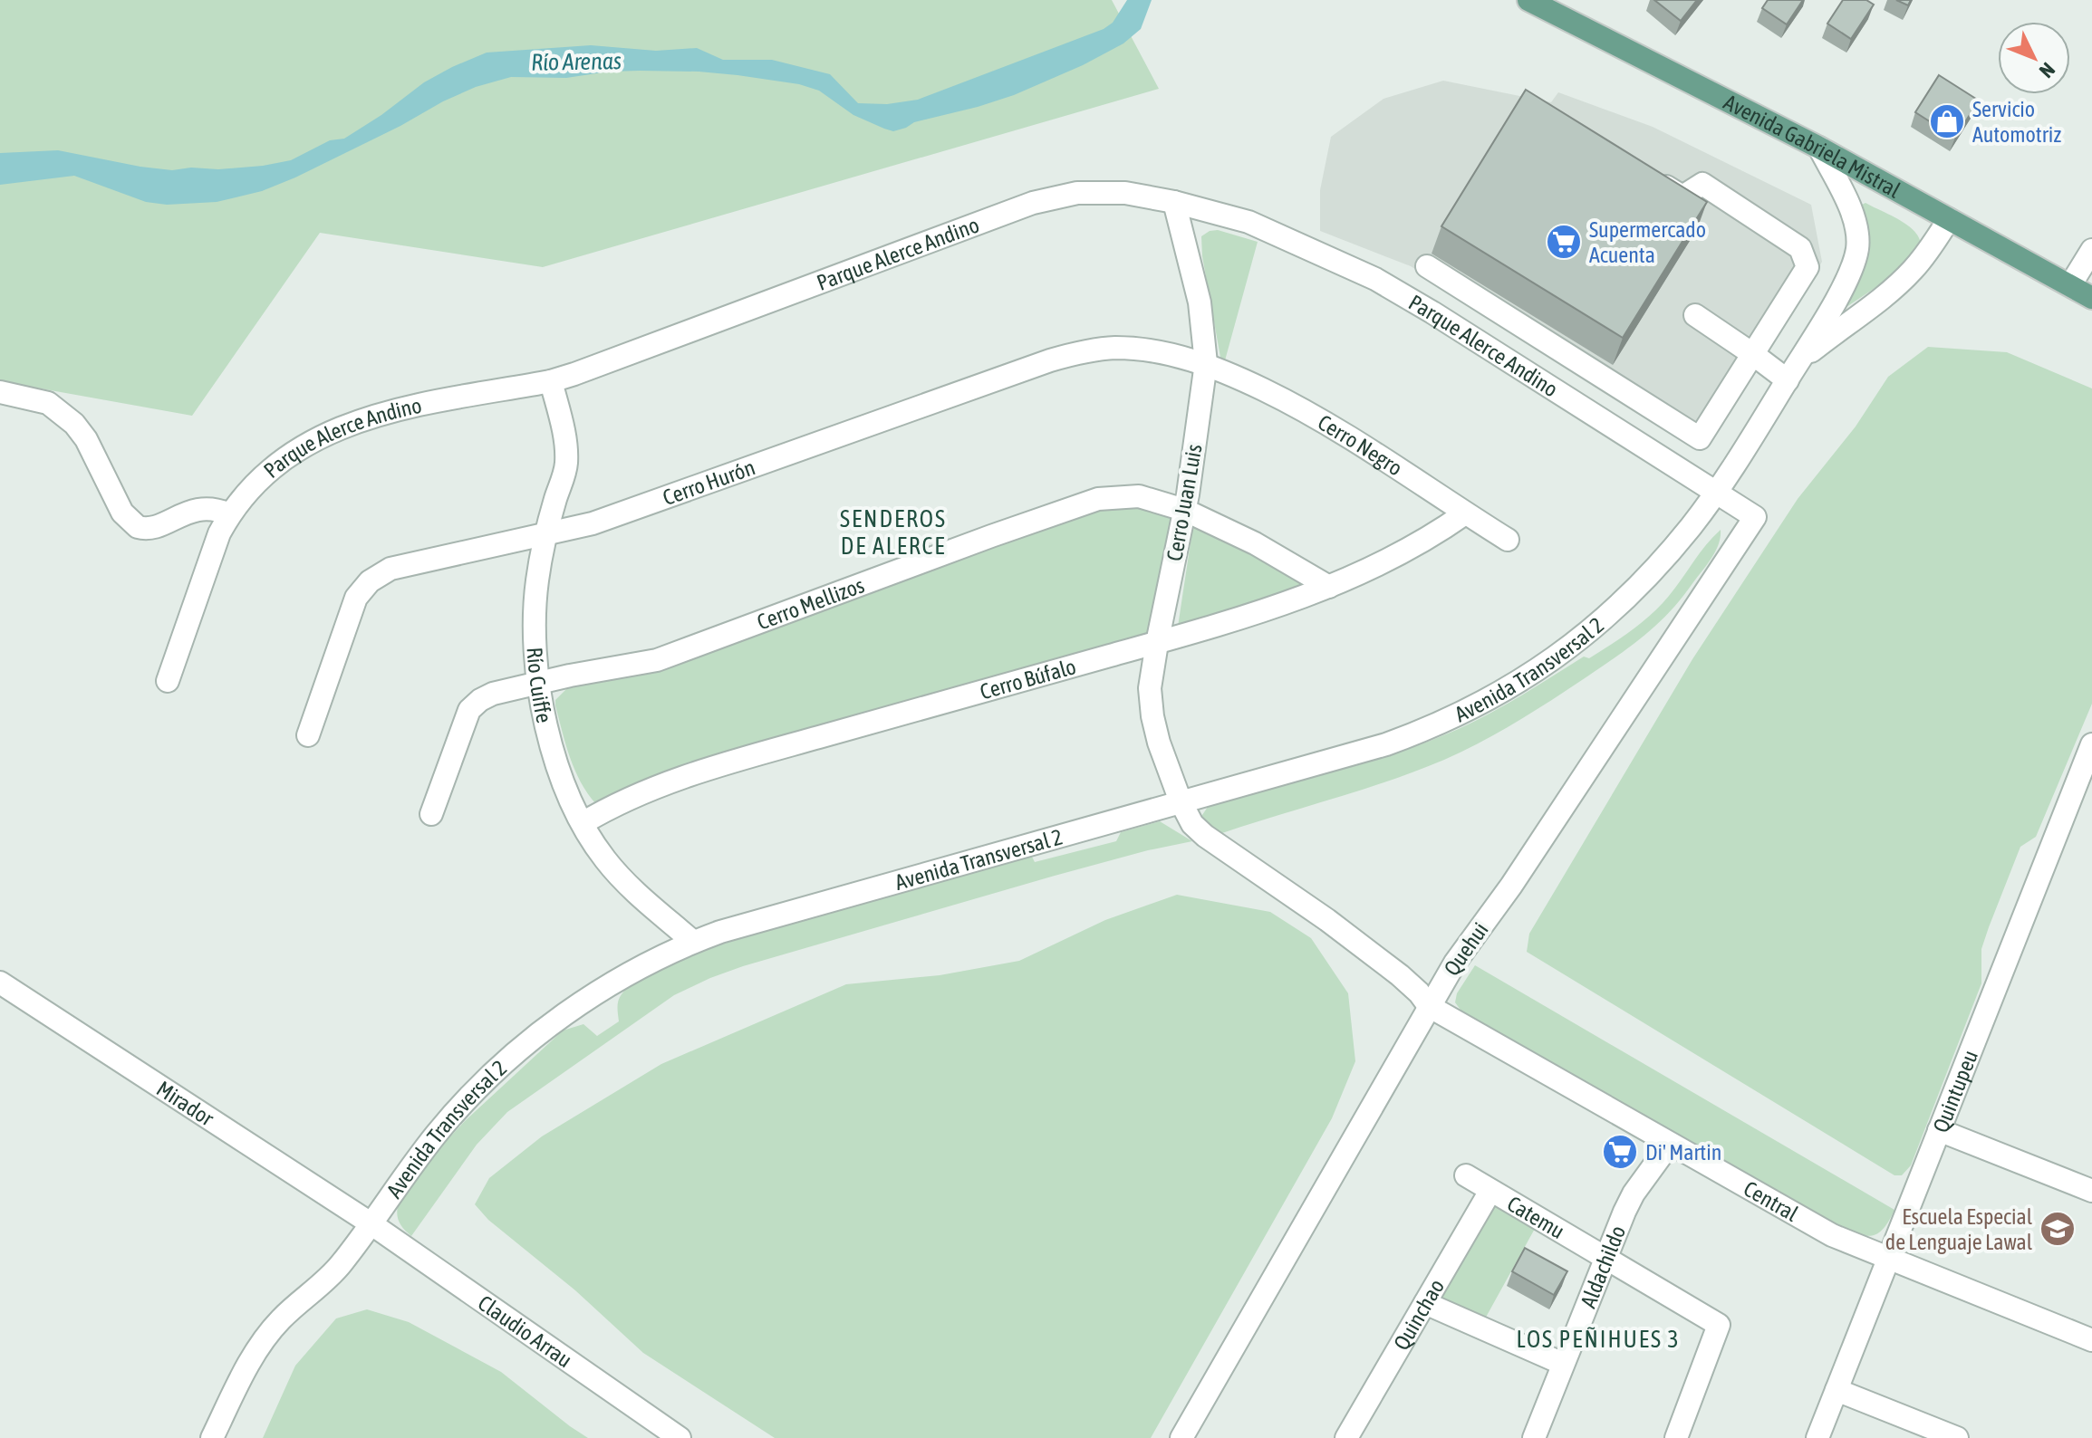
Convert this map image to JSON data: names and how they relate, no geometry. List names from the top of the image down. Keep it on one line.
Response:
{"streets":{"main road":["Avenida Gabriela Mistral"],"street":["Parque Alerce Andino","Cerro Negro","Cerro Hurón","Cerro Juan Luis","Cerro Mellizos","Avenida Transversal 2","Cerro Búfalo","Río Cuiffe","Quehui","Quintupeu","Mirador","Central","Catemu","Aldachildo","Quinchao","Claudio Arrau"]},"crossings":[["Avenida Gabriela Mistral","Avenida Transversal 2"],["Parque Alerce Andino","Cerro Juan Luis"],["Parque Alerce Andino","Avenida Transversal 2"],["Parque Alerce Andino","Río Cuiffe"],["Parque Alerce Andino","Quehui"],["Cerro Negro","Cerro Hurón"],["Cerro Negro","Cerro Juan Luis"],["Cerro Negro","Cerro Búfalo"],["Cerro Hurón","Cerro Juan Luis"],["Cerro Hurón","Río Cuiffe"],["Cerro Juan Luis","Cerro Mellizos"],["Cerro Juan Luis","Avenida Transversal 2"],["Cerro Juan Luis","Cerro Búfalo"],["Cerro Juan Luis","Quehui"],["Cerro Juan Luis","Central"],["Cerro Mellizos","Cerro Búfalo"],["Cerro Mellizos","Río Cuiffe"],["Avenida Transversal 2","Río Cuiffe"],["Avenida Transversal 2","Quehui"],["Avenida Transversal 2","Mirador"],["Avenida Transversal 2","Claudio Arrau"],["Cerro Búfalo","Río Cuiffe"],["Quehui","Central"],["Quintupeu","Central"],["Mirador","Claudio Arrau"],["Central","Aldachildo"],["Catemu","Aldachildo"],["Catemu","Quinchao"]],"districts":["SENDEROS DE ALERCE","LOS PEÑIHUES 3"],"water":["Río Arenas"],"places":{"shop":["Servicio Automotriz"],"supermarket":["Supermercado Acuenta","Di' Martin"],"school or university":["Escuela Especial de Lenguaje Lawal"]},"north":"bottom right"}
